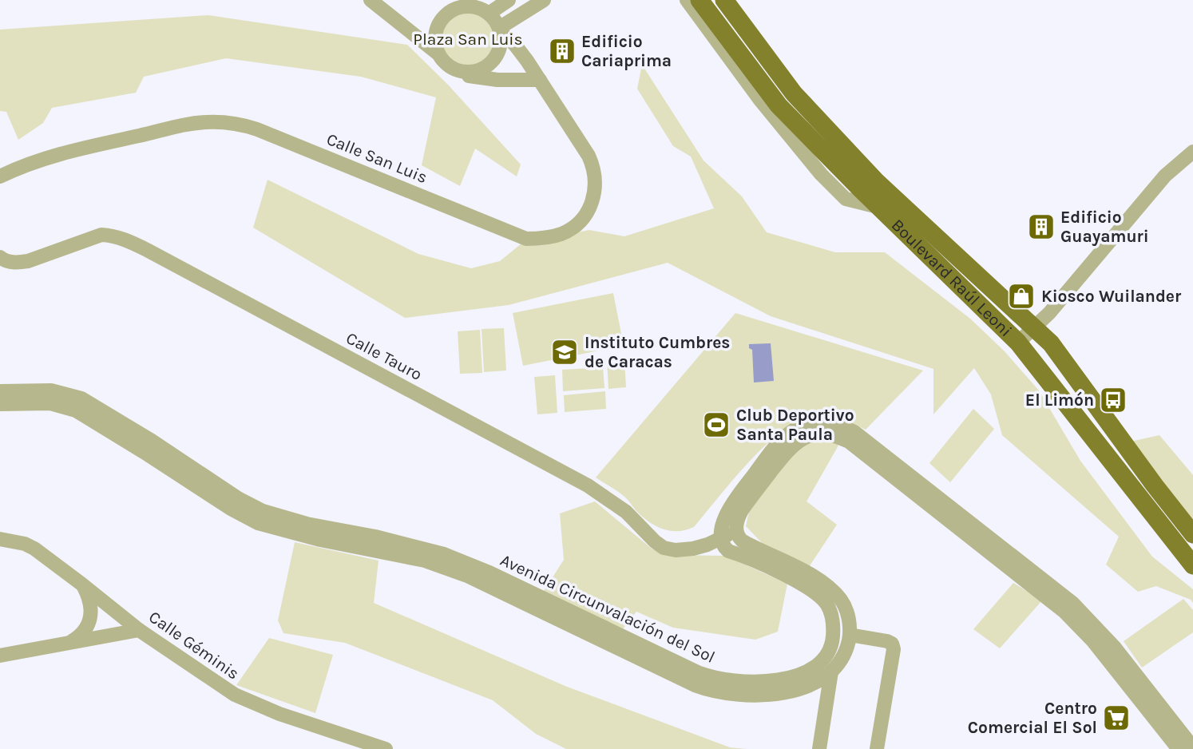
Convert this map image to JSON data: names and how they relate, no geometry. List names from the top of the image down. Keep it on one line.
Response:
{"streets":{"main road":["Boulevard Raúl Leoni"],"street":["Calle San Luis","Calle Tauro","Avenida Circunvalación del Sol","Calle Géminis"]},"crossings":[["Calle Tauro","Avenida Circunvalación del Sol"]],"parks":["Plaza San Luis"],"places":{"building":["Edificio Cariaprima","Edificio Guayamuri"],"shop":["Kiosco Wuilander"],"school or university":["Instituto Cumbres de Caracas"],"bus stop":["El Limón"],"sports":["Club Deportivo Santa Paula"],"supermarket":["Centro Comercial El Sol"]}}
